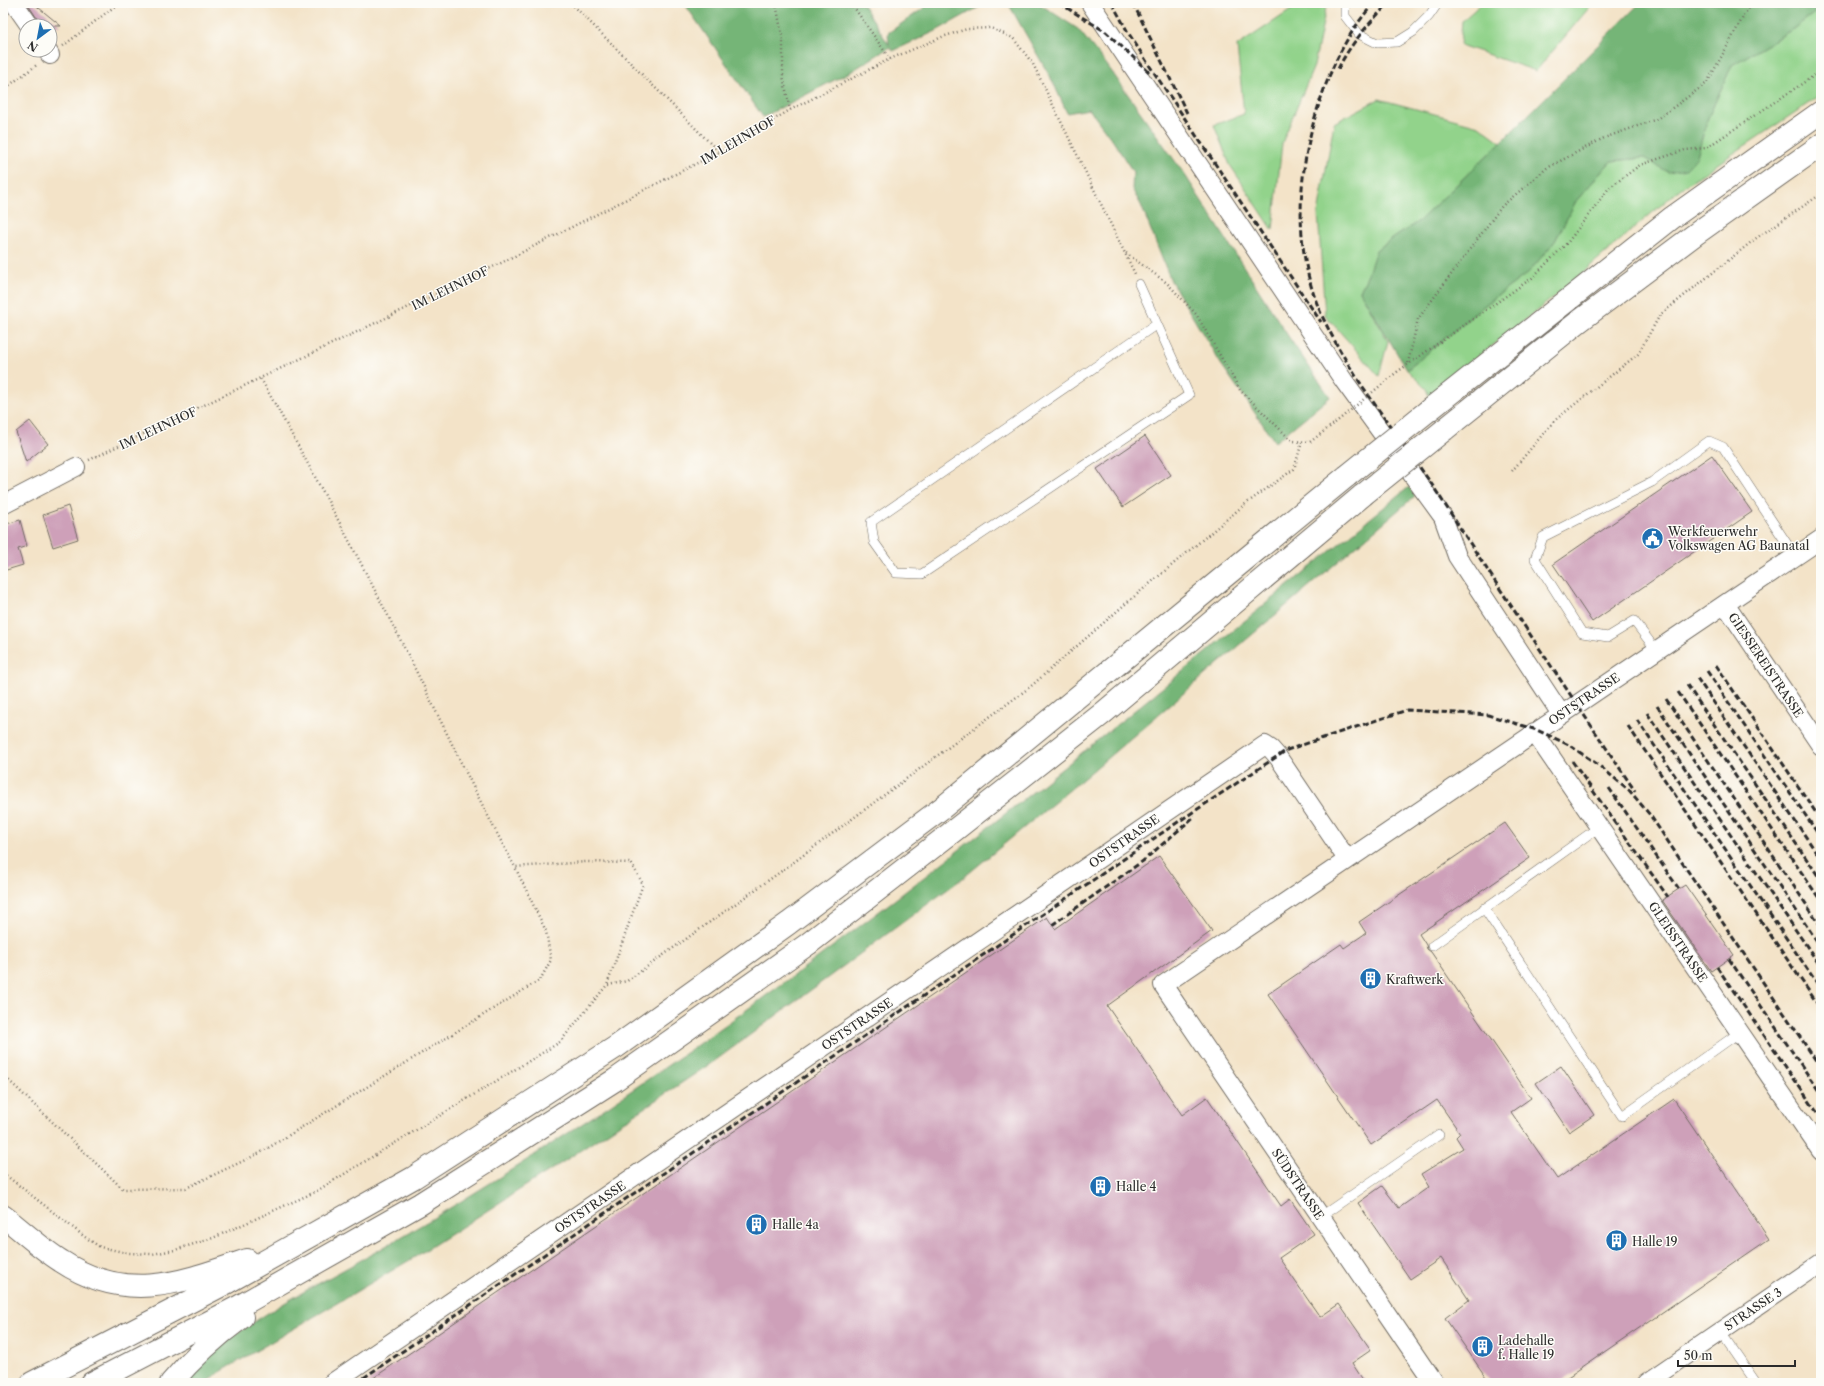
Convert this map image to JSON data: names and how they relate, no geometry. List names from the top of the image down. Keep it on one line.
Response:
{"streets":{"street":["GIESSEREISTRASSE","OSTSTRASSE","GLEISSTRASSE","SÜDSTRASSE","STRASSE 3"],"path":["IM LEHNHOF"]},"crossings":[["GIESSEREISTRASSE","OSTSTRASSE"],["OSTSTRASSE","GLEISSTRASSE"],["OSTSTRASSE","SÜDSTRASSE"]],"places":{"public building":["Werkfeuerwehr Volkswagen AG Baunatal"],"building":["Kraftwerk","Halle 4","Halle 4a","Halle 19","Ladehalle f. Halle 19"]},"scale_bar":"50 m","north":"bottom left"}
